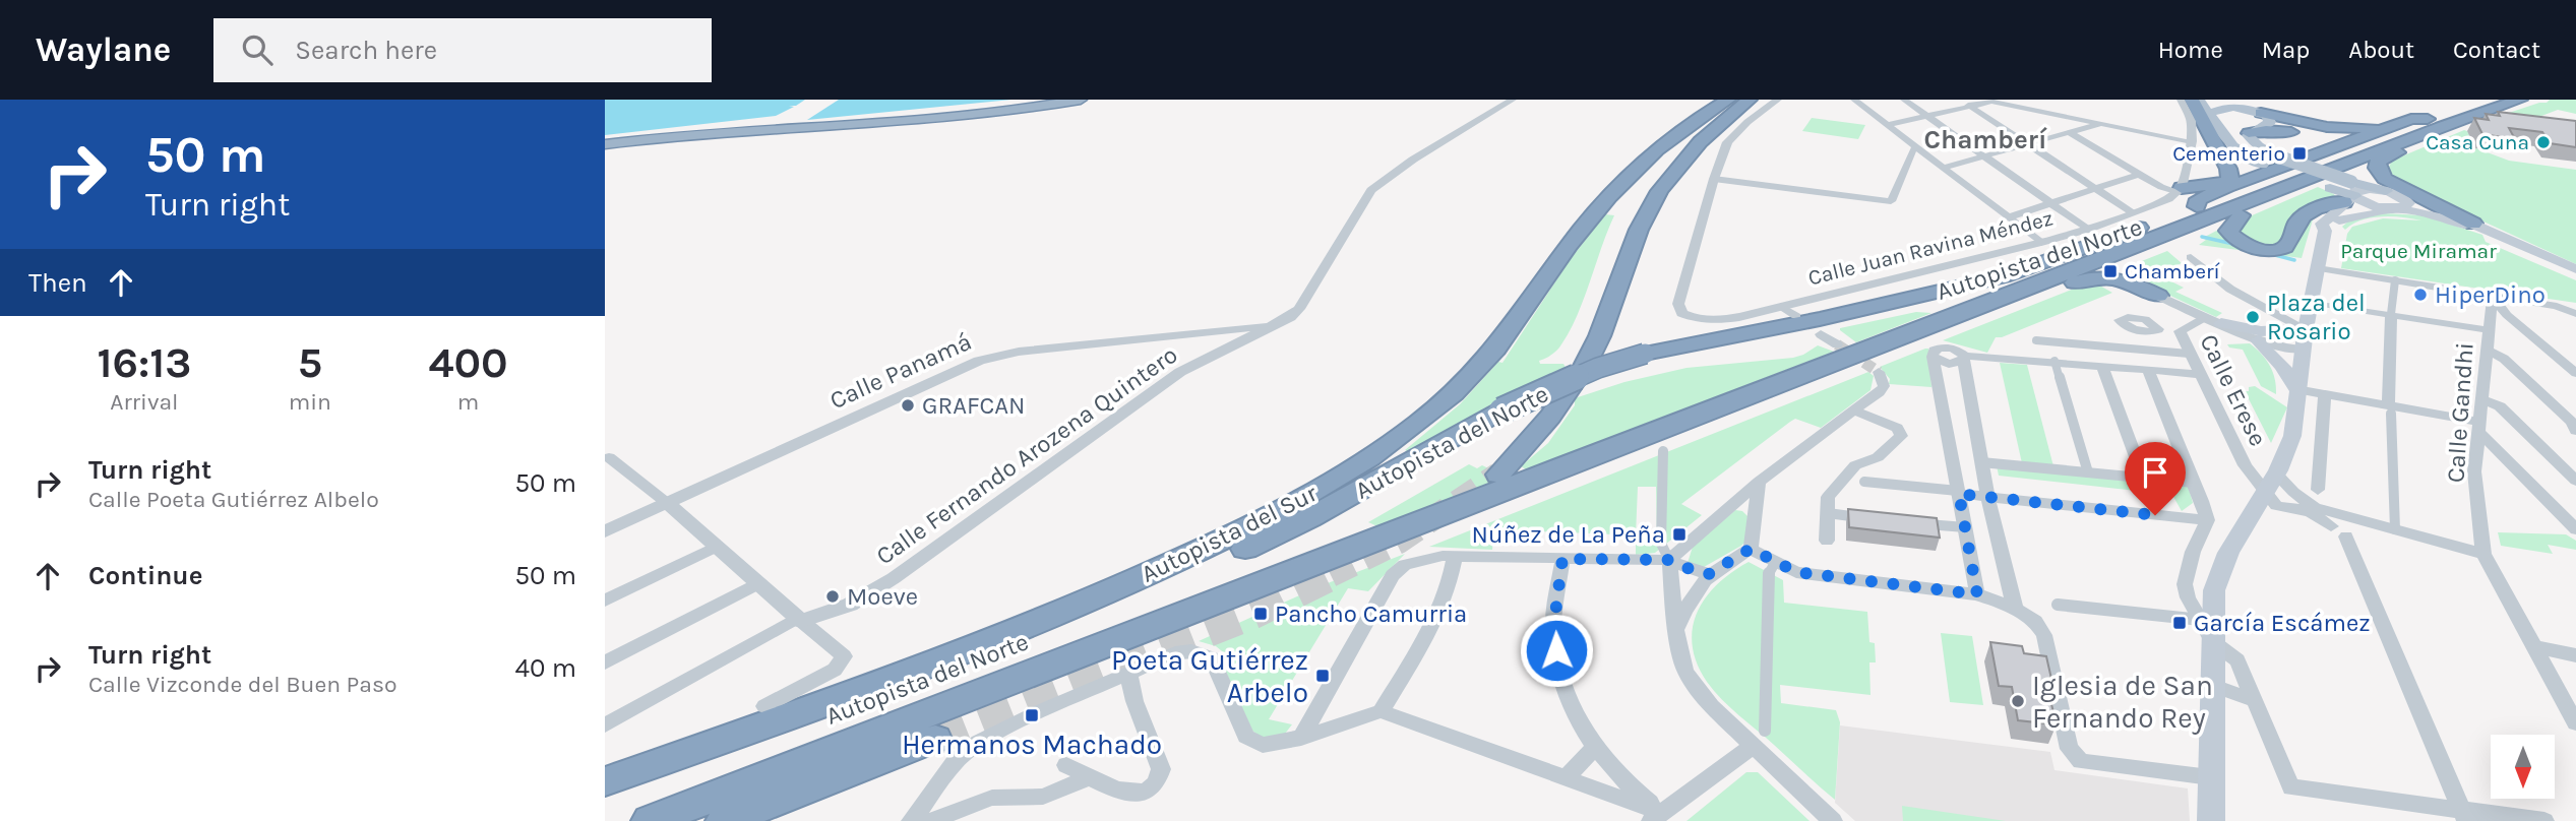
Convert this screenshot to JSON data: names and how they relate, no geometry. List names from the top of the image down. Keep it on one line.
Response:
{"streets":{"highway":["Autopista del Norte","Autopista del Sur"],"street":["Calle Juan Ravina Méndez","Calle Panamá","Calle Erese","Calle Gandhi","Calle Fernando Arozena Quintero"]},"crossings":[["Calle Panamá","Calle Fernando Arozena Quintero"]],"districts":["Chamberí"],"parks":["Parque Miramar"],"places":{"other":["Casa Cuna","HiperDino","Plaza del Rosario","GRAFCAN","Moeve","Iglesia de San Fernando Rey"],"transit":["Cementerio","Chamberí","Núñez de La Peña","Pancho Camurria","García Escámez","Poeta Gutiérrez Arbelo","Hermanos Machado"]},"north":"bottom","page":{"header":"Waylane","search":"Search here","nav":["Home","Map","About","Contact"],"turn":["50 m","Turn right"],"then":"Then","eta":["16:13","Arrival","5","min","400","m"],"list":[{"name":"Turn right","note":"Calle Poeta Gutiérrez Albelo","value":"50 m"},{"name":"Continue","value":"50 m"},{"name":"Turn right","note":"Calle Vizconde del Buen Paso","value":"40 m"}]}}
